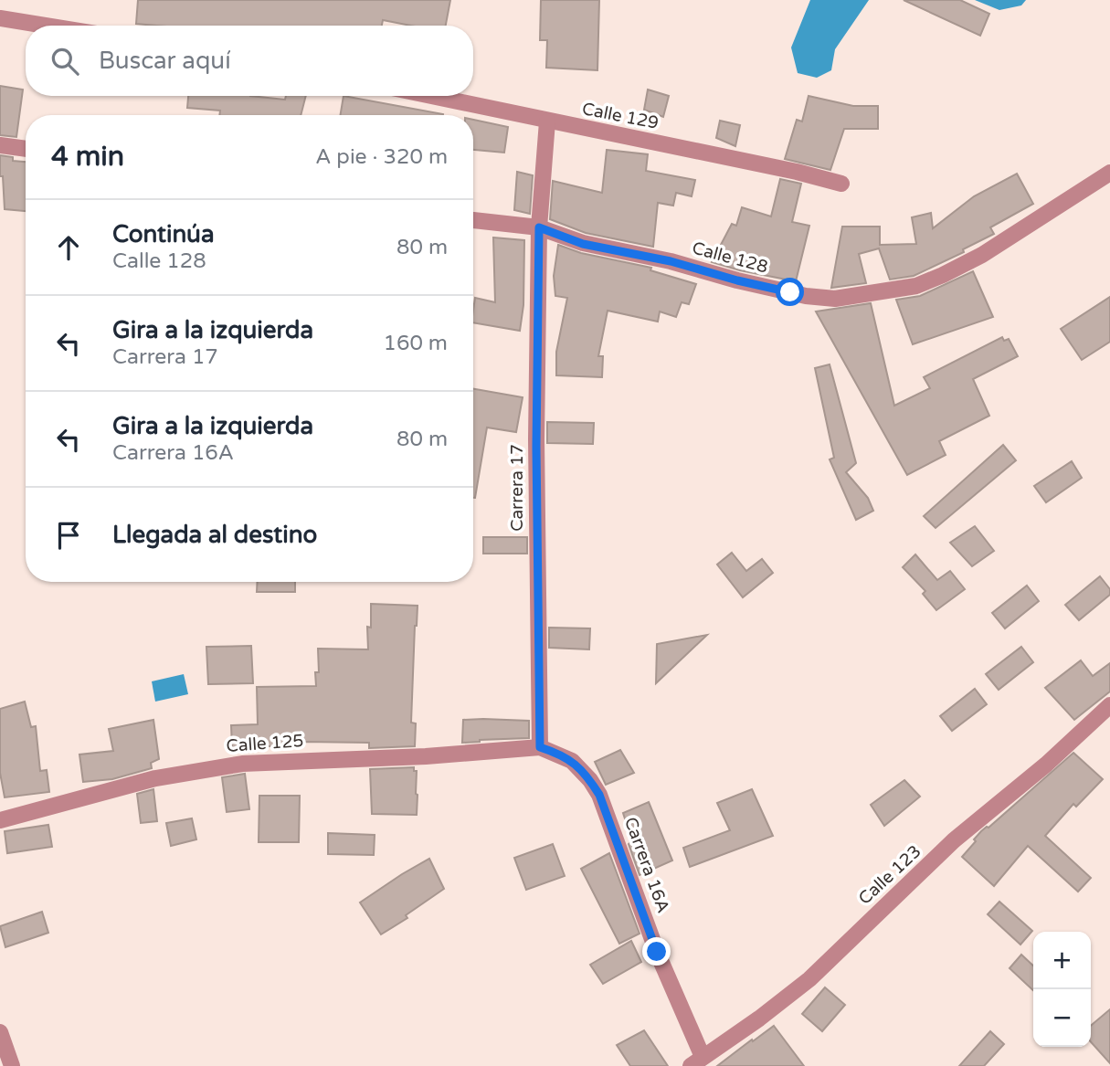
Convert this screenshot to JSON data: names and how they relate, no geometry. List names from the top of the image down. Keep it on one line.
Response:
{"streets":{"street":["Calle 129","Calle 128","Carrera 17","Calle 125","Carrera 16A","Calle 123"]},"crossings":[["Calle 129","Carrera 17"],["Calle 128","Carrera 17"],["Carrera 17","Calle 125"],["Carrera 17","Carrera 16A"],["Calle 125","Carrera 16A"],["Carrera 16A","Calle 123"]],"page":{"search":"Buscar aquí","heading":["4 min","A pie · 320 m"],"list":[["Continúa","Calle 128","80 m"],["Gira a la izquierda","Carrera 17","160 m"],["Gira a la izquierda","Carrera 16A","80 m"],"Llegada al destino"],"map_buttons":["+","−"]}}
